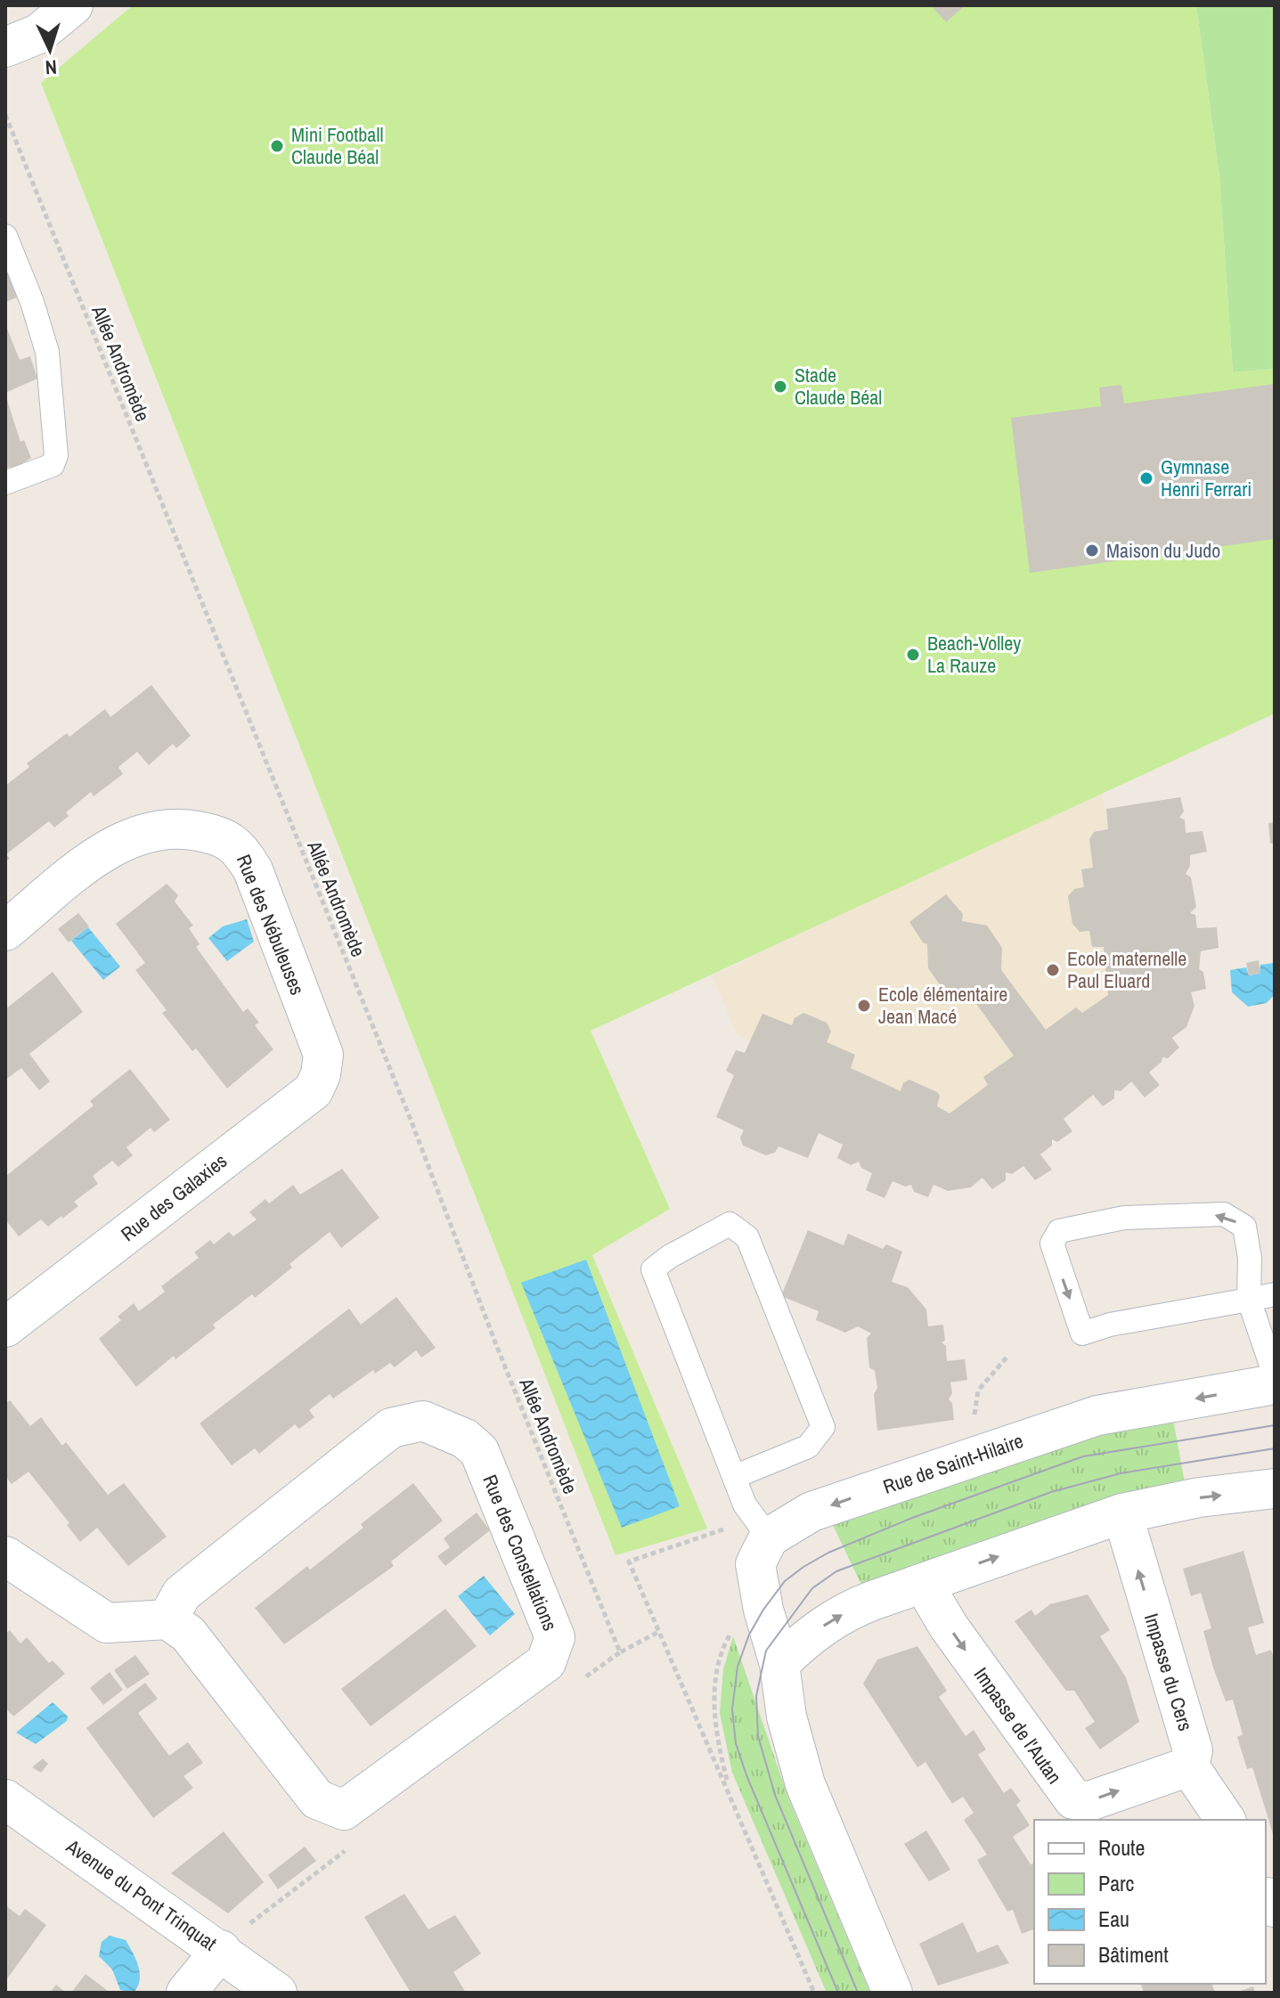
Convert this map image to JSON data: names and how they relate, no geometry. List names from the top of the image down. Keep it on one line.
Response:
{"streets":{"street":["Rue des Nébuleuses","Rue des Galaxies","Rue de Saint-Hilaire","Rue des Constellations","Impasse du Cers","Impasse de l'Autan","Avenue du Pont Trinquat"],"path":["Allée Andromède"]},"crossings":[["Rue des Nébuleuses","Rue des Galaxies"],["Impasse du Cers","Impasse de l'Autan"]],"one_way":["Impasse du Cers","Impasse de l'Autan"],"places":["Mini Football Claude Béal","Stade Claude Béal","Gymnase Henri Ferrari","Maison du Judo","Beach-Volley La Rauze","Ecole maternelle Paul Eluard","Ecole élémentaire Jean Macé"],"legend":["Route","Parc","Eau","Bâtiment"],"north":"bottom"}
